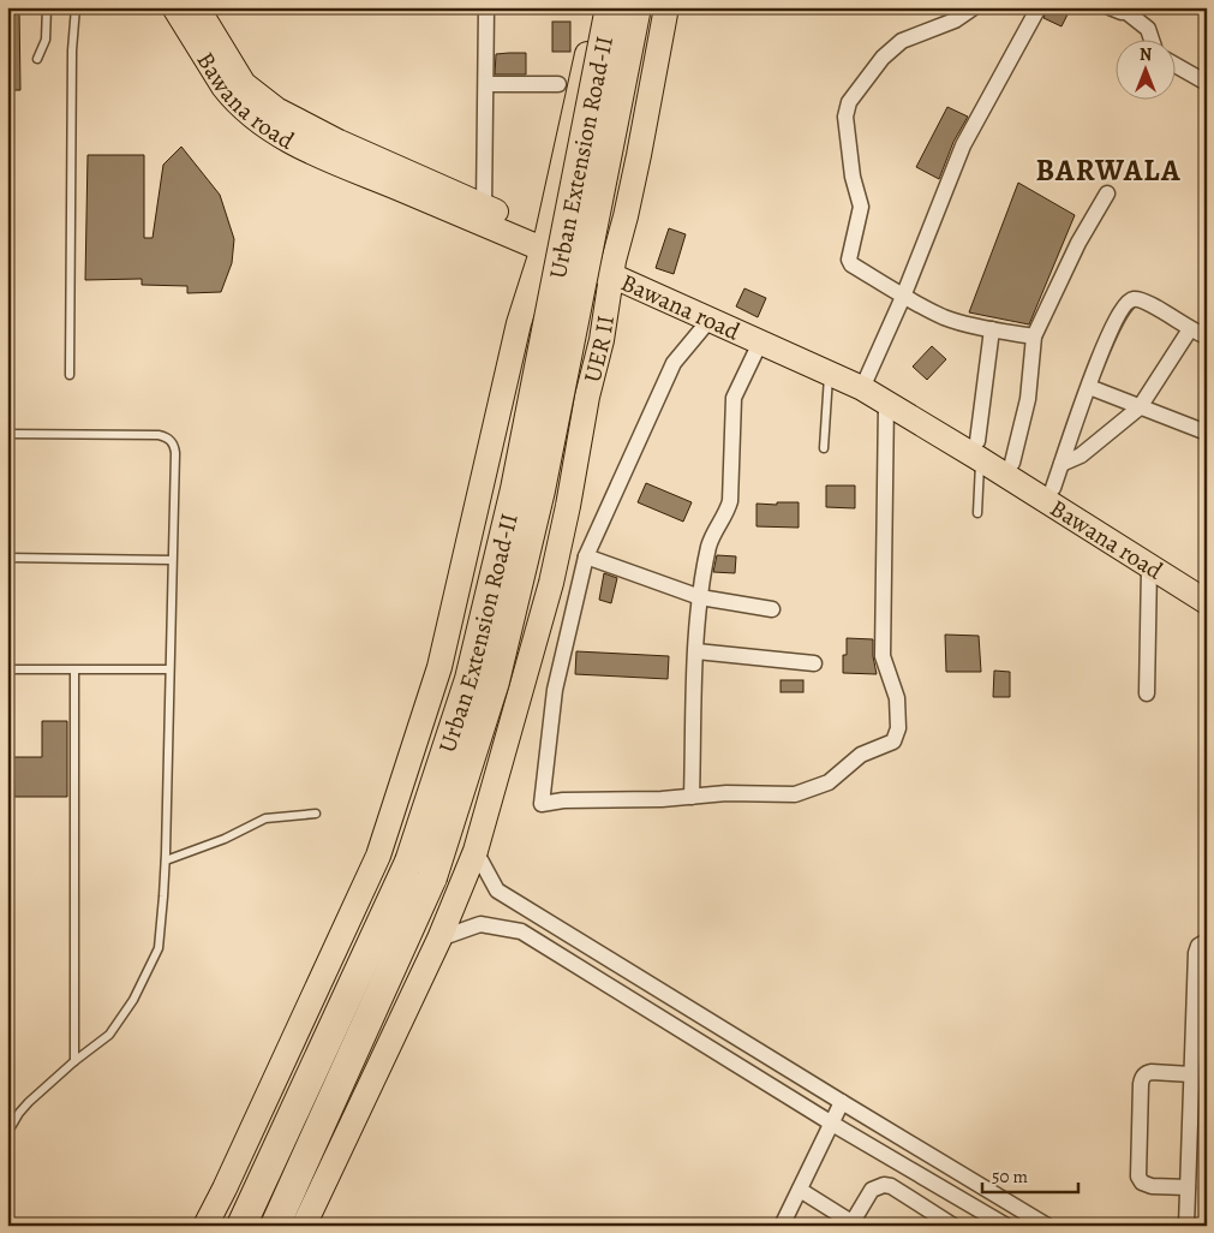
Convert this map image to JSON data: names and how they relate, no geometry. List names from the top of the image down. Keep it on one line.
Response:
{"streets":{"highway":["Urban Extension Road-II"],"main road":["Bawana road","UER II"]},"crossings":[["Bawana road","UER II"]],"districts":["BARWALA"],"scale_bar":"50 m","north":"top"}
